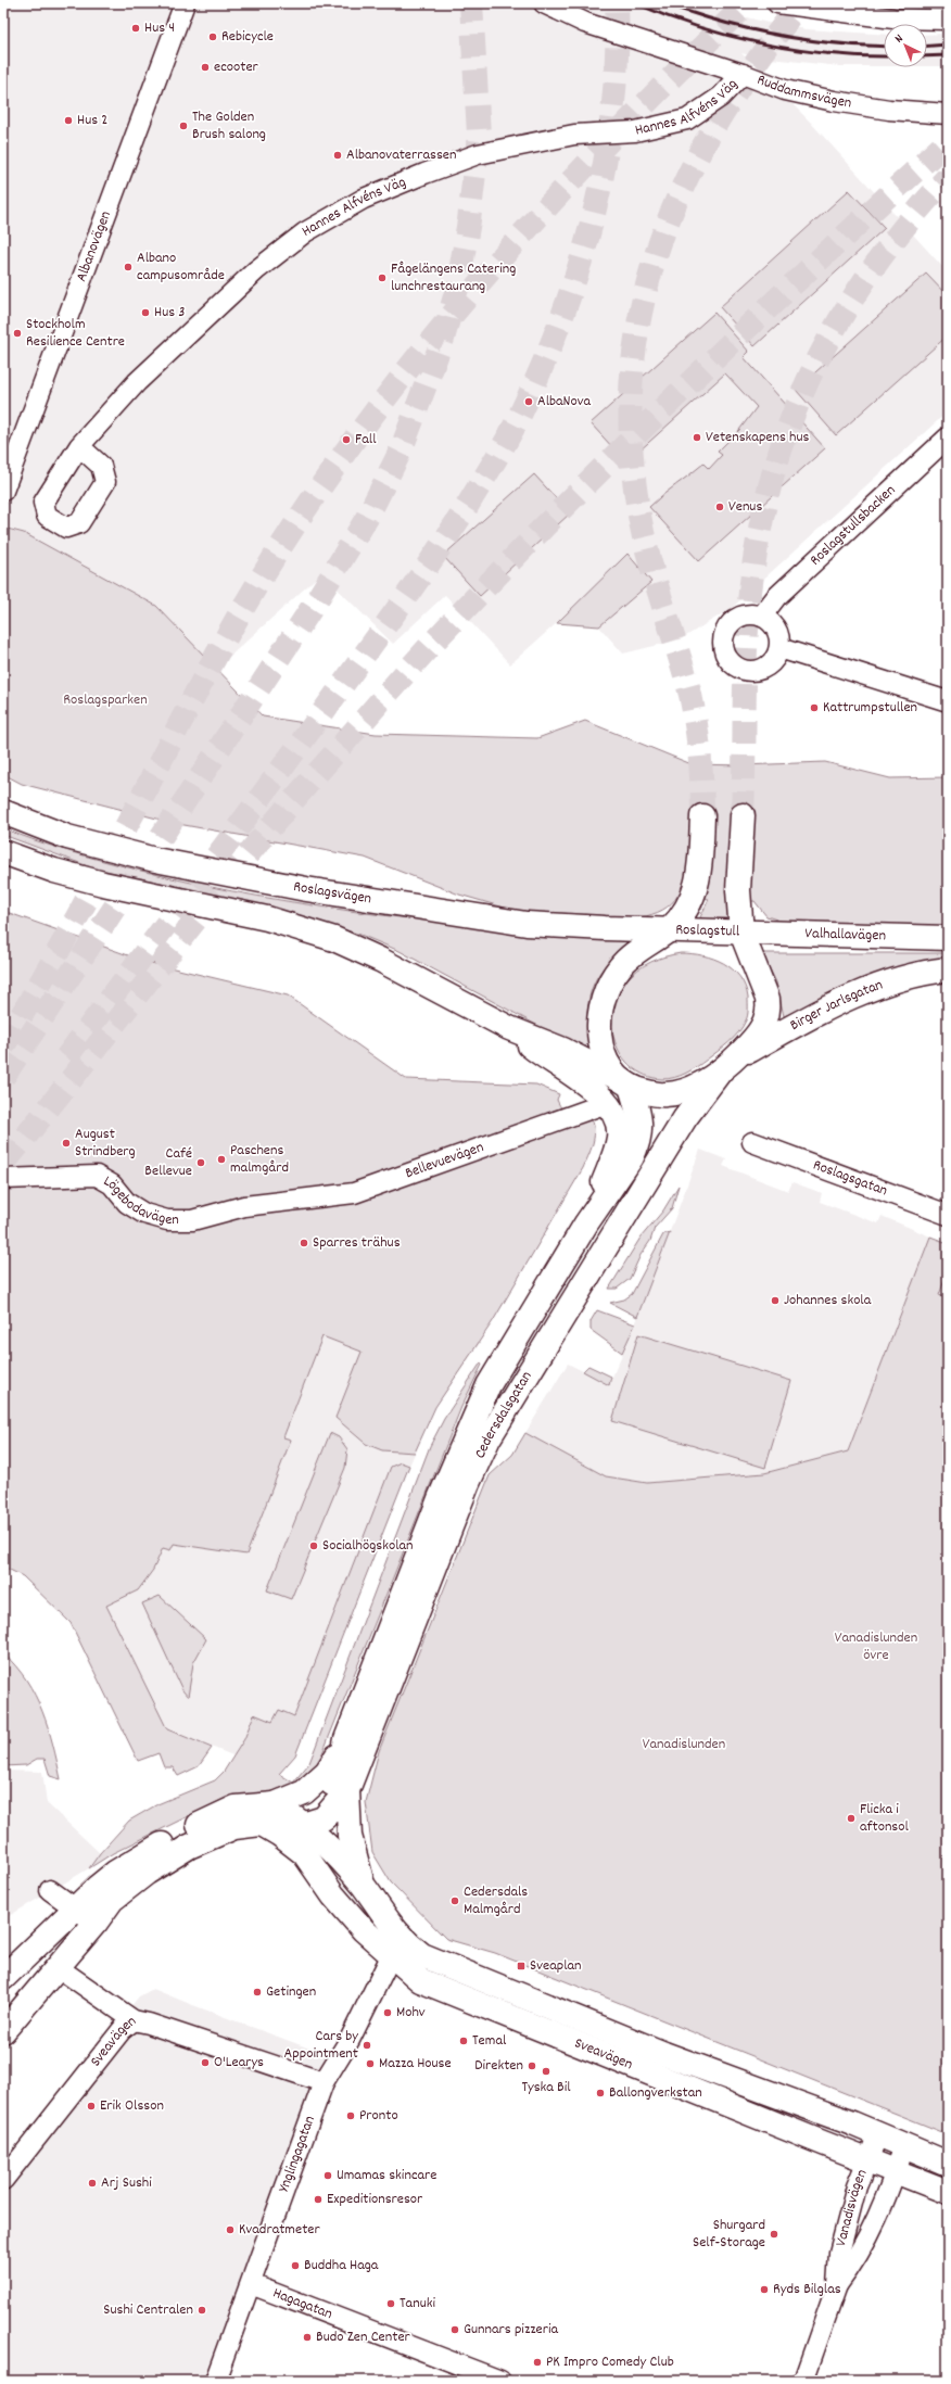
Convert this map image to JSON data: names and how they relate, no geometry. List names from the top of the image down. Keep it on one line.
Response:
{"streets":{"main road":["Roslagsvägen","Roslagstull","Valhallavägen","Birger Jarlsgatan","Cedersdalsgatan","Sveavägen"],"street":["Ruddammsvägen","Hannes Alfvéns Väg","Albanovägen","Roslagstullsbacken","Bellevuevägen","Roslagsgatan","Lögebodavägen","Ynglingagatan","Vanadisvägen","Hagagatan"]},"crossings":[["Ruddammsvägen","Hannes Alfvéns Väg"],["Roslagsvägen","Roslagstull"],["Roslagstull","Valhallavägen"],["Roslagstull","Birger Jarlsgatan"],["Roslagstull","Cedersdalsgatan"],["Birger Jarlsgatan","Cedersdalsgatan"],["Bellevuevägen","Lögebodavägen"],["Bellevuevägen","Cedersdalsgatan"],["Cedersdalsgatan","Sveavägen"],["Sveavägen","Ynglingagatan"],["Sveavägen","Vanadisvägen"],["Ynglingagatan","Hagagatan"]],"parks":["Roslagsparken","Vanadislunden övre","Vanadislunden"],"places":{"other":["Hus 4","Rebicycle","ecooter","Hus 2","The Golden Brush salong","Albanovaterrassen","Albano campusområde","Fågelängens Catering lunchrestaurang","Hus 3","Stockholm Resilience Centre","AlbaNova","Vetenskapens hus","Fall","Venus","Kattrumpstullen","August Strindberg","Paschens malmgård","Café Bellevue","Sparres trähus","Johannes skola","Socialhögskolan","Flicka i aftonsol","Cedersdals Malmgård","Getingen","Mohv","Temal","Cars by Appointment","O'Learys","Mazza House","Direkten","Tyska Bil","Ballongverkstan","Erik Olsson","Pronto","Umamas skincare","Arj Sushi","Expeditionsresor","Kvadratmeter","Shurgard Self-Storage","Buddha Haga","Ryds Bilglas","Tanuki","Sushi Centralen","Gunnars pizzeria","Budo Zen Center","PK Impro Comedy Club"],"transit":["Sveaplan"]},"north":"top left"}
